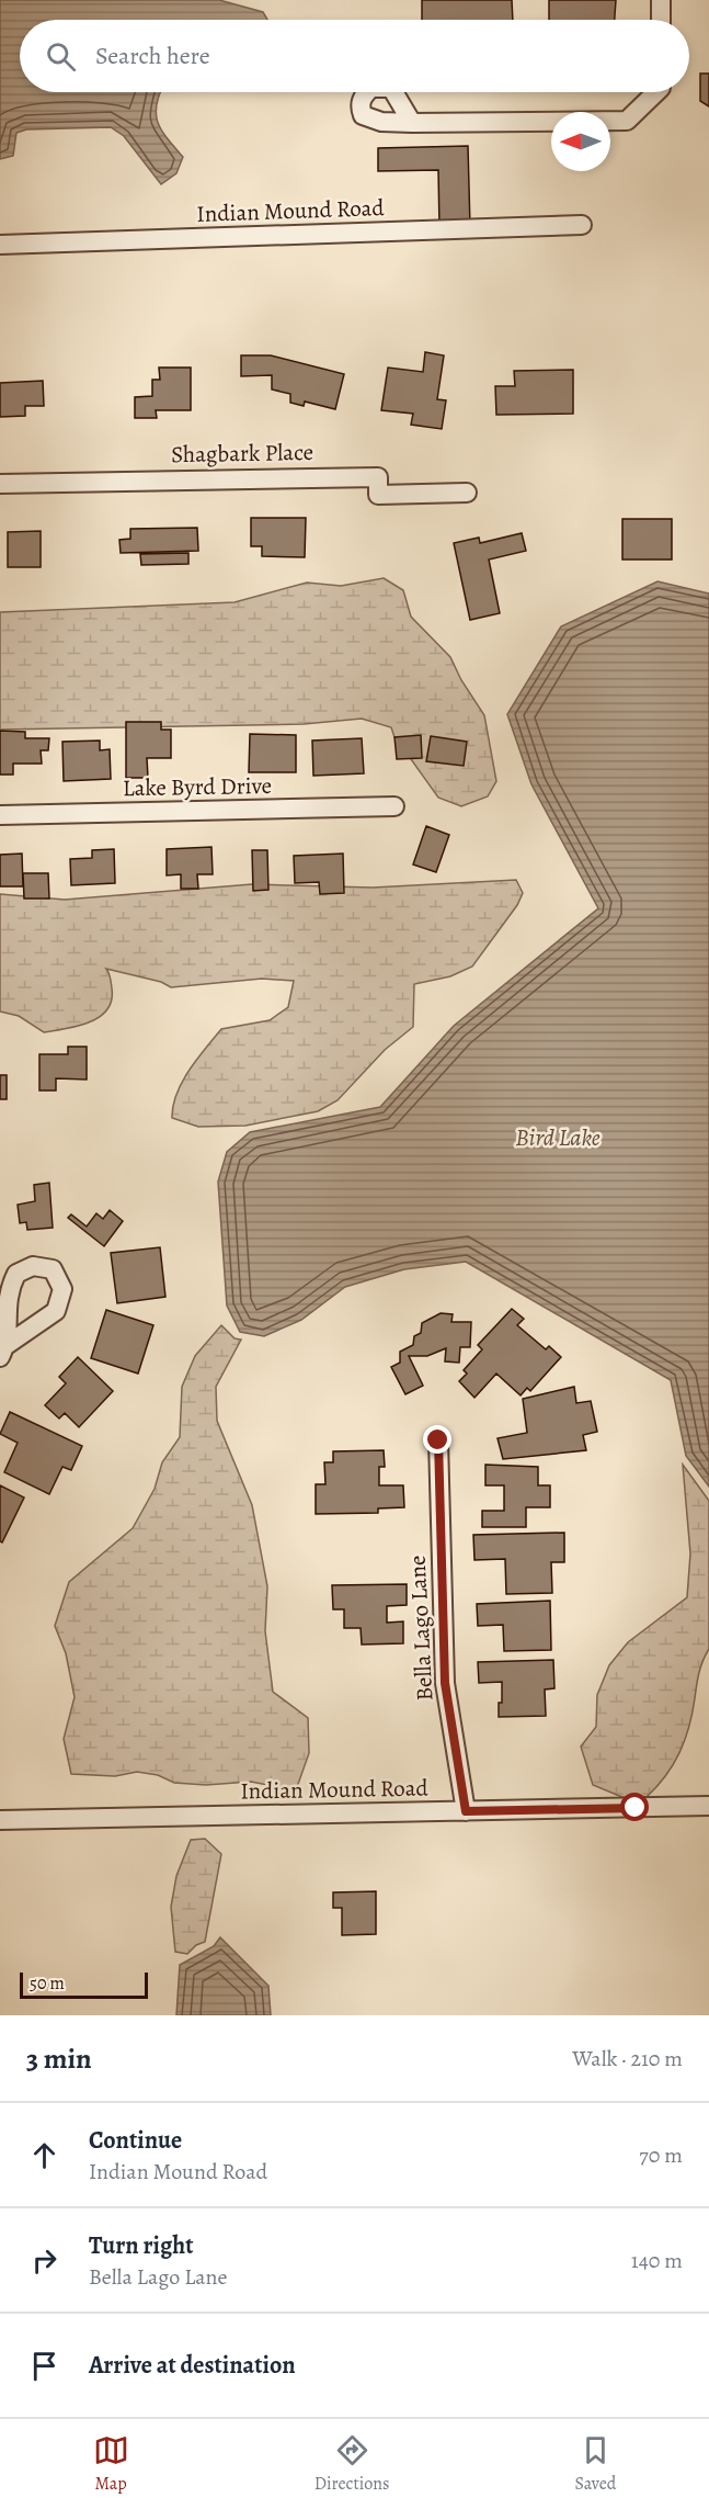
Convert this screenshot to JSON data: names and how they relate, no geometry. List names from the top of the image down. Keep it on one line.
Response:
{"streets":{"street":["Indian Mound Road","Shagbark Place","Lake Byrd Drive","Bella Lago Lane"]},"crossings":[["Indian Mound Road","Bella Lago Lane"]],"water":["Bird Lake"],"scale_bar":"50 m","north":"left","page":{"search":"Search here","scale":"50 m","heading":["3 min","Walk · 210 m"],"list":[["Continue","Indian Mound Road","70 m"],["Turn right","Bella Lago Lane","140 m"],"Arrive at destination"],"nav":["Map","Directions","Saved"]}}
